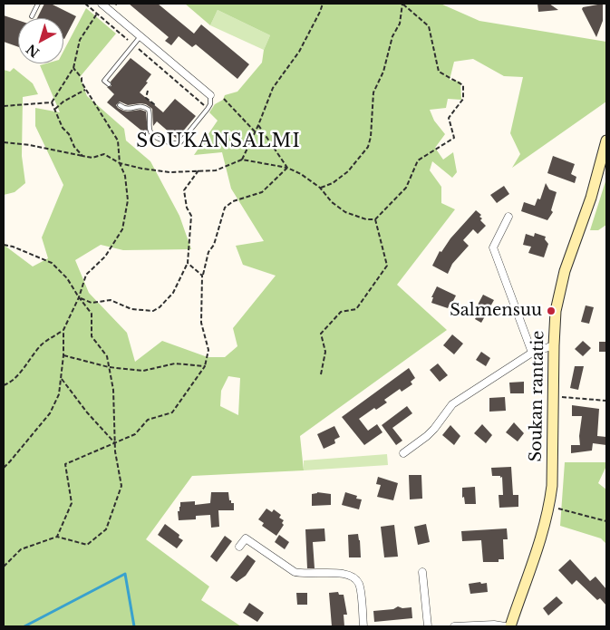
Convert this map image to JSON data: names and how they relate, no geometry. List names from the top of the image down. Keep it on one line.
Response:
{"streets":{"street":["Soukan rantatie"]},"districts":["SOUKANSALMI"],"places":["Salmensuu"],"north":"bottom left"}
